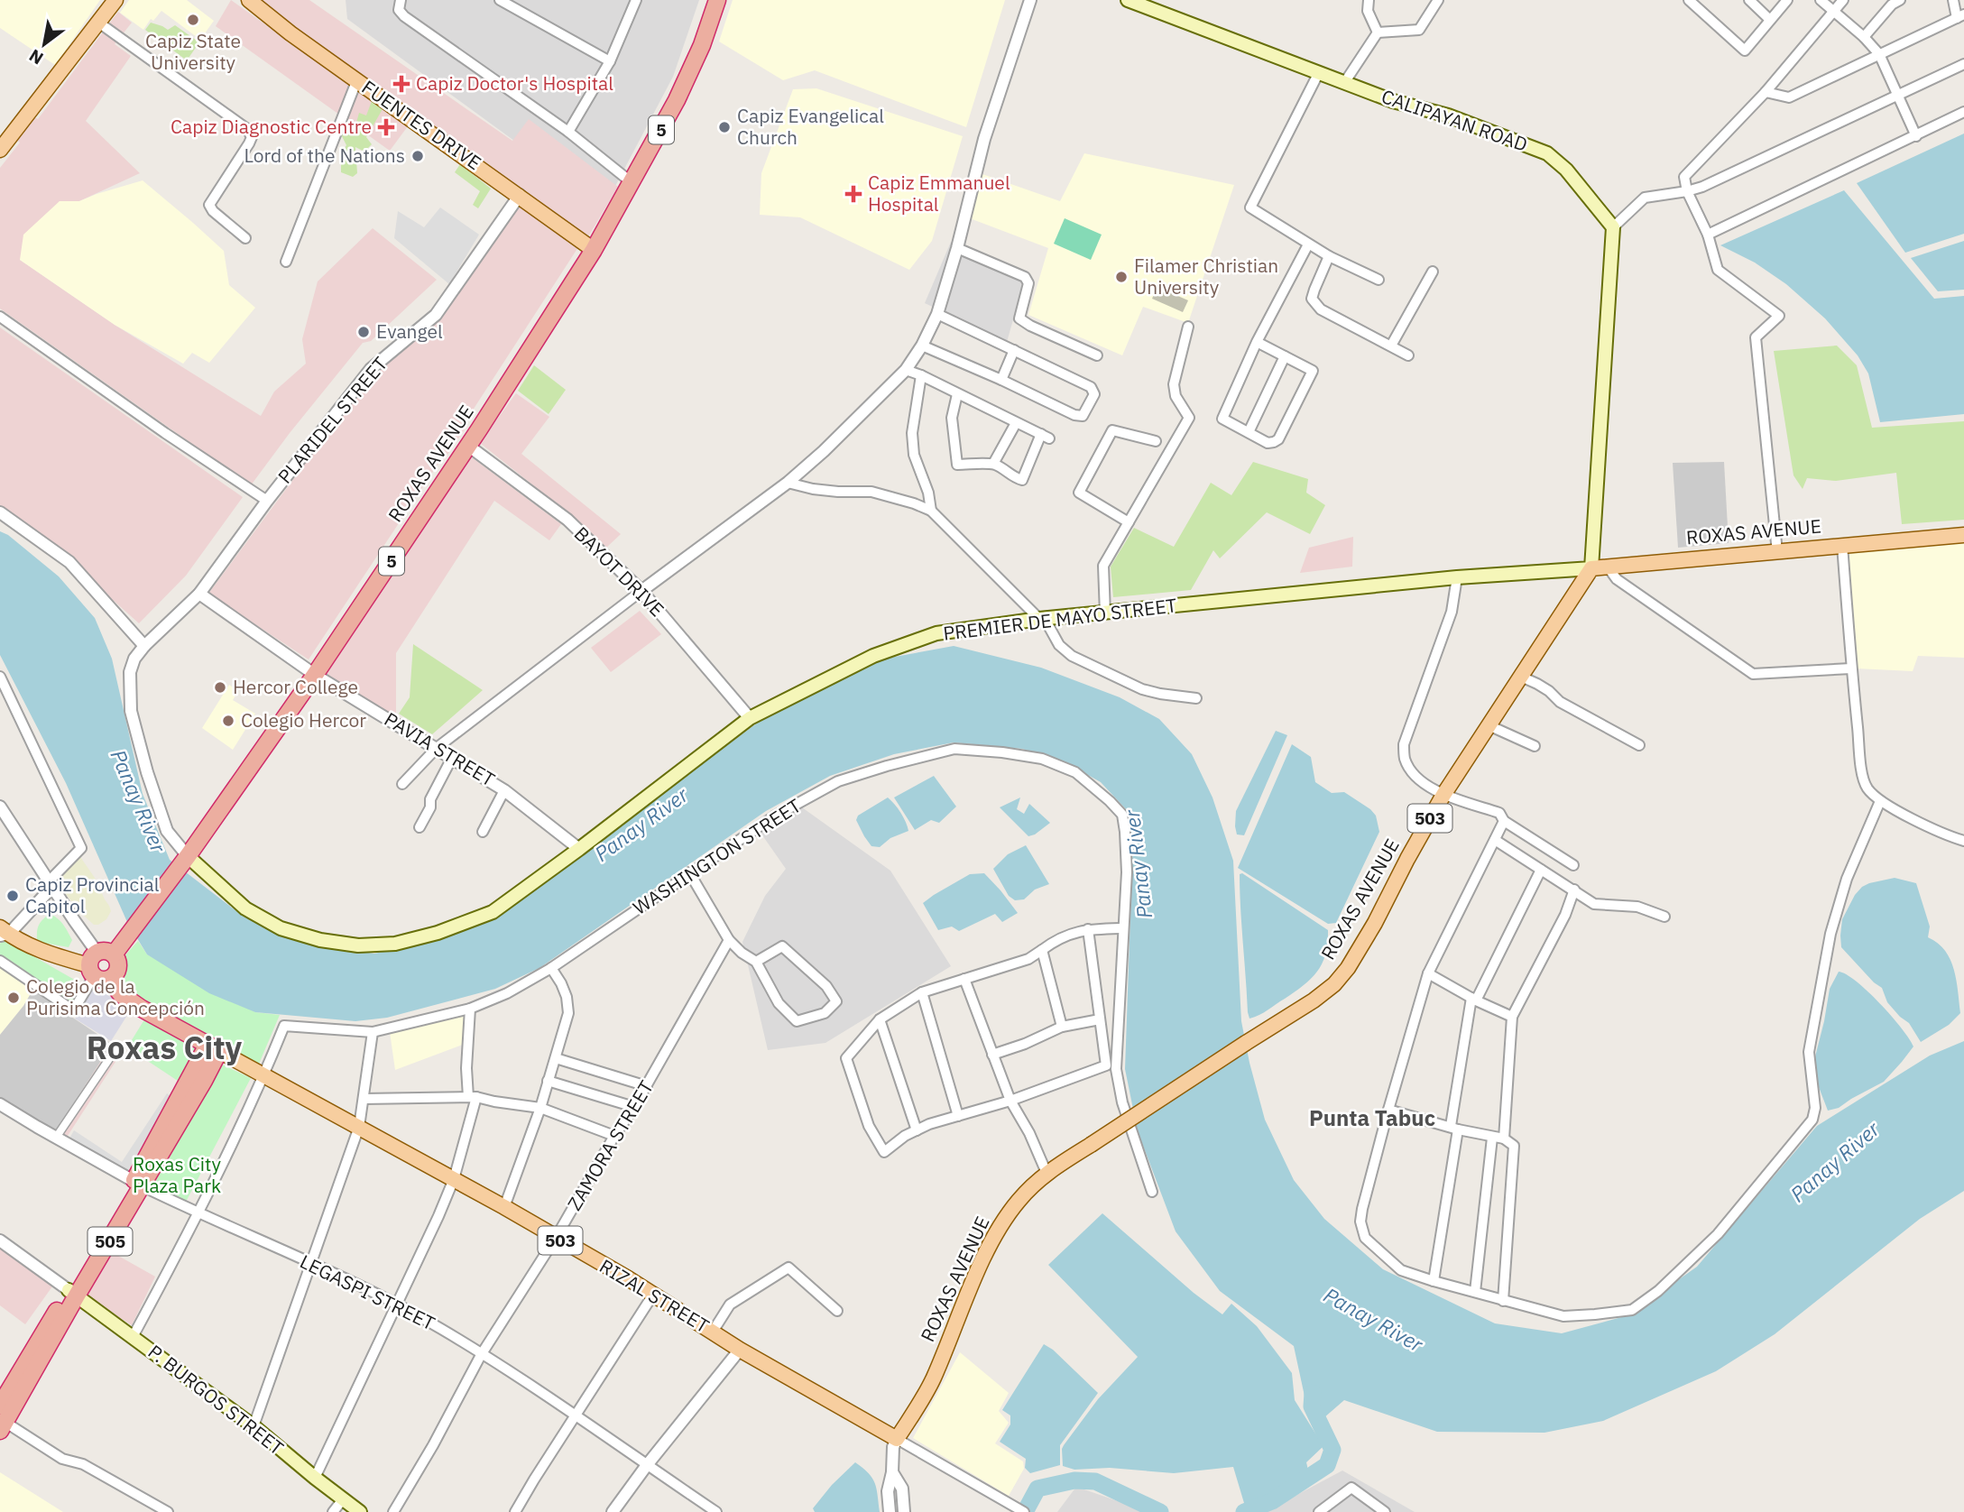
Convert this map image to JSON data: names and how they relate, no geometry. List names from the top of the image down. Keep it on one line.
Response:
{"streets":{"highway":["5","ROXAS AVENUE","505"],"main road":["CALIPAYAN ROAD","FUENTES DRIVE","PREMIER DE MAYO STREET","503","RIZAL STREET","P. BURGOS STREET"],"street":["PLARIDEL STREET","BAYOT DRIVE","PAVIA STREET","WASHINGTON STREET","ZAMORA STREET","LEGASPI STREET"]},"crossings":[["FUENTES DRIVE","PLARIDEL STREET"],["FUENTES DRIVE","ROXAS AVENUE"],["PLARIDEL STREET","ROXAS AVENUE"],["PLARIDEL STREET","PREMIER DE MAYO STREET"],["PLARIDEL STREET","PAVIA STREET"],["ROXAS AVENUE","BAYOT DRIVE"],["ROXAS AVENUE","PREMIER DE MAYO STREET"],["ROXAS AVENUE","PAVIA STREET"],["ROXAS AVENUE","RIZAL STREET"],["BAYOT DRIVE","PREMIER DE MAYO STREET"],["PREMIER DE MAYO STREET","PAVIA STREET"],["WASHINGTON STREET","RIZAL STREET"],["ZAMORA STREET","LEGASPI STREET"],["ZAMORA STREET","RIZAL STREET"],["505","LEGASPI STREET"],["505","RIZAL STREET"],["505","P. BURGOS STREET"]],"districts":["Roxas City","Punta Tabuc"],"water":["Panay River"],"parks":["Roxas City Plaza Park"],"places":{"other":["Capiz State University","Capiz Evangelical Church","Lord of the Nations","Filamer Christian University","Evangel","Hercor College","Colegio Hercor","Capiz Provincial Capitol","Colegio de la Purisima Concepción"],"health":["Capiz Doctor's Hospital","Capiz Diagnostic Centre","Capiz Emmanuel Hospital"]},"north":"bottom left"}
